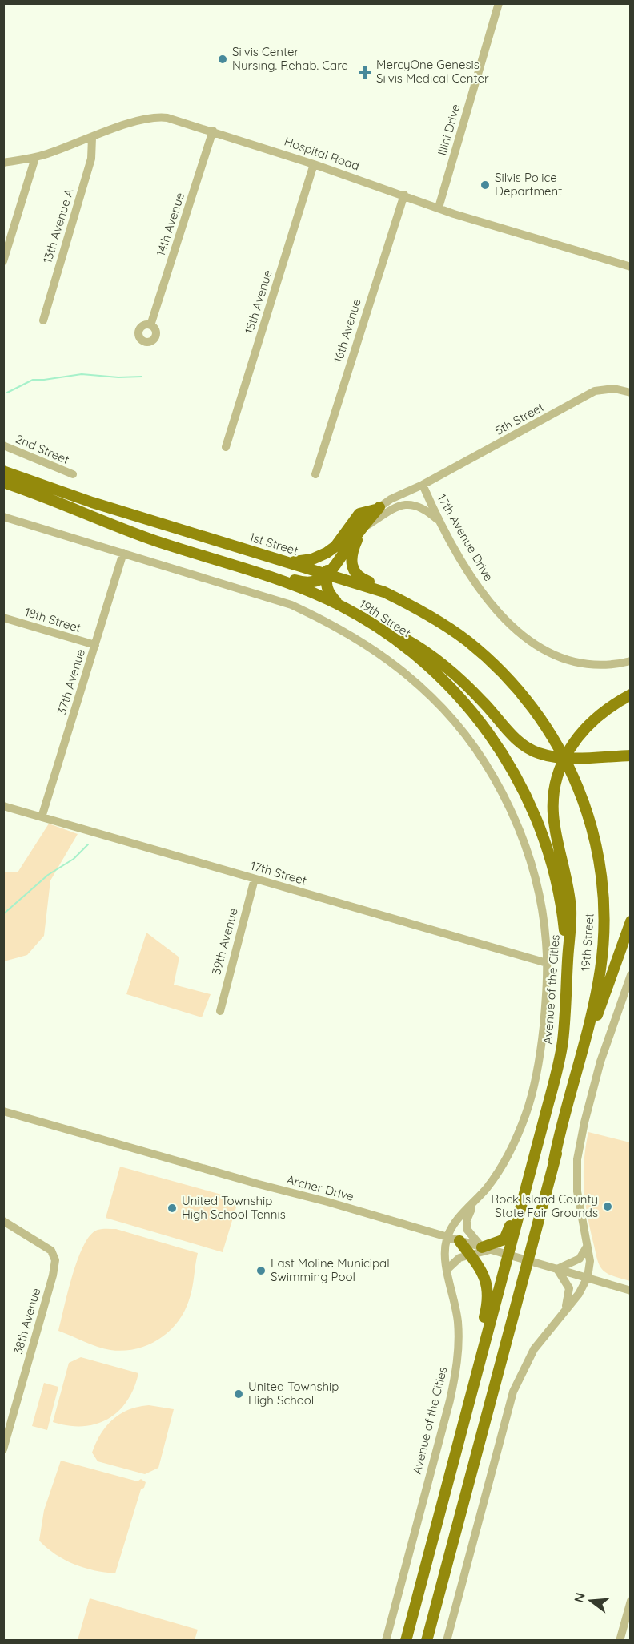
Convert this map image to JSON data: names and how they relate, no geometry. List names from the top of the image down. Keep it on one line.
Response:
{"streets":{"main road":["1st Street","19th Street","Avenue of the Cities"],"street":["Illini Drive","Hospital Road","14th Avenue","13th Avenue A","15th Avenue","16th Avenue","5th Street","2nd Street","17th Avenue Drive","18th Street","37th Avenue","17th Street","39th Avenue","Archer Drive","38th Avenue"]},"crossings":[["Illini Drive","Hospital Road"],["Hospital Road","14th Avenue"],["Hospital Road","13th Avenue A"],["Hospital Road","15th Avenue"],["Hospital Road","16th Avenue"],["5th Street","17th Avenue Drive"],["1st Street","19th Street"],["19th Street","Avenue of the Cities"],["18th Street","37th Avenue"],["37th Avenue","17th Street"],["37th Avenue","Avenue of the Cities"],["17th Street","39th Avenue"],["17th Street","Avenue of the Cities"],["Avenue of the Cities","Archer Drive"]],"places":{"other":["Silvis Center Nursing. Rehab. Care","Silvis Police Department","Rock Island County State Fair Grounds","United Township High School Tennis","East Moline Municipal Swimming Pool","United Township High School"],"health":["MercyOne Genesis Silvis Medical Center"]},"north":"left"}
